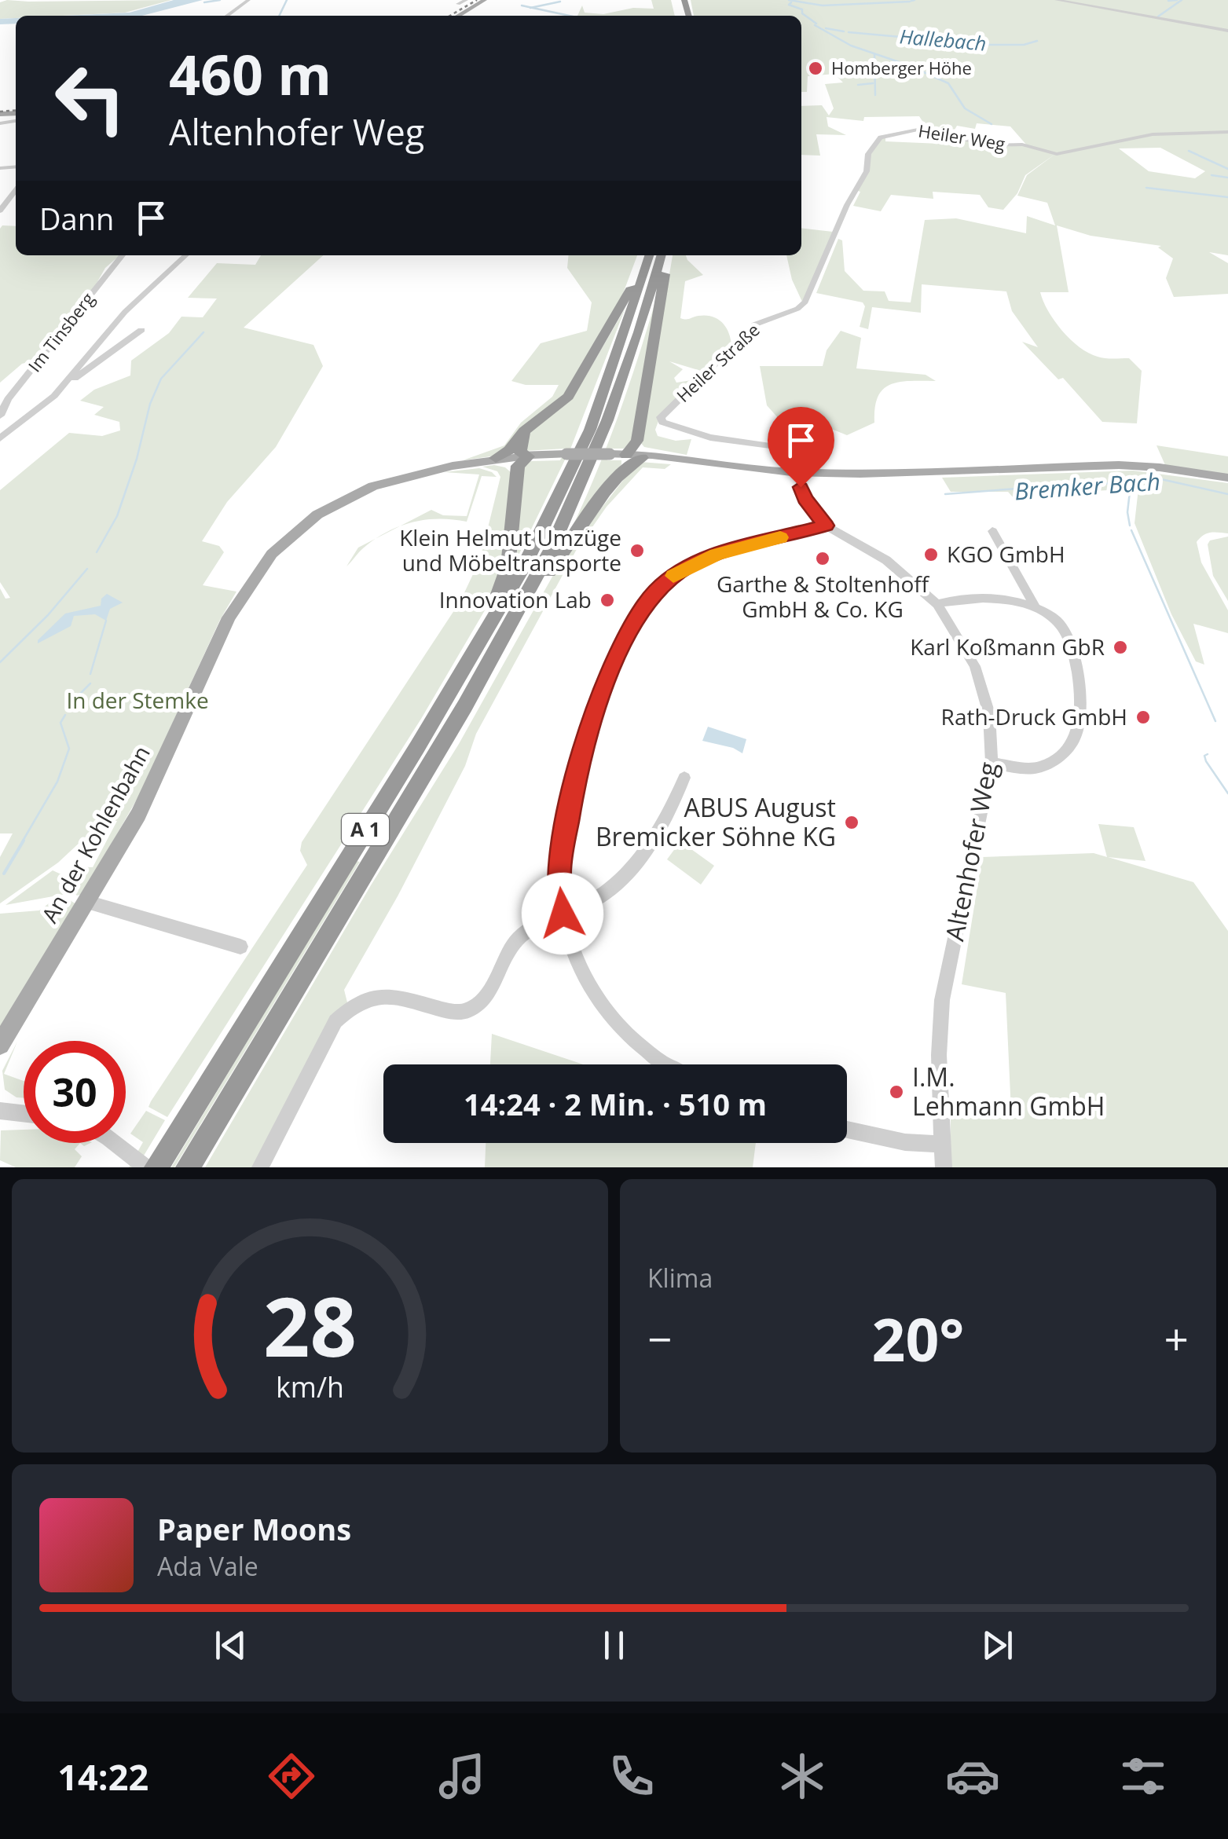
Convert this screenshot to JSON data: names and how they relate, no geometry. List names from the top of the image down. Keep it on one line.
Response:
{"streets":{"highway":["A 1"],"main road":["An der Kohlenbahn"],"street":["Heiler Weg","Im Tinsberg","Heiler Straße","Altenhofer Weg"]},"crossings":[["Heiler Weg","Heiler Straße"],["Heiler Straße","Altenhofer Weg"]],"water":["Hallebach","Bremker Bach"],"parks":["In der Stemke"],"places":["Homberger Höhe","Klein Helmut Umzüge und Möbeltransporte","KGO GmbH","Garthe & Stoltenhoff GmbH & Co. KG","Innovation Lab","Karl Koßmann GbR","Rath-Druck GmbH","ABUS August Bremicker Söhne KG","I.M. Lehmann GmbH"],"page":{"turn":["460 m","Altenhofer Weg"],"then":"Dann","limit":"30","trip":"14:24 · 2 Min. · 510 m","tile":"Klima","heat":["−","20°","+"],"song":["Paper Moons","Ada Vale"],"tabs":"14:22","gauge":["28","km/h"]}}
